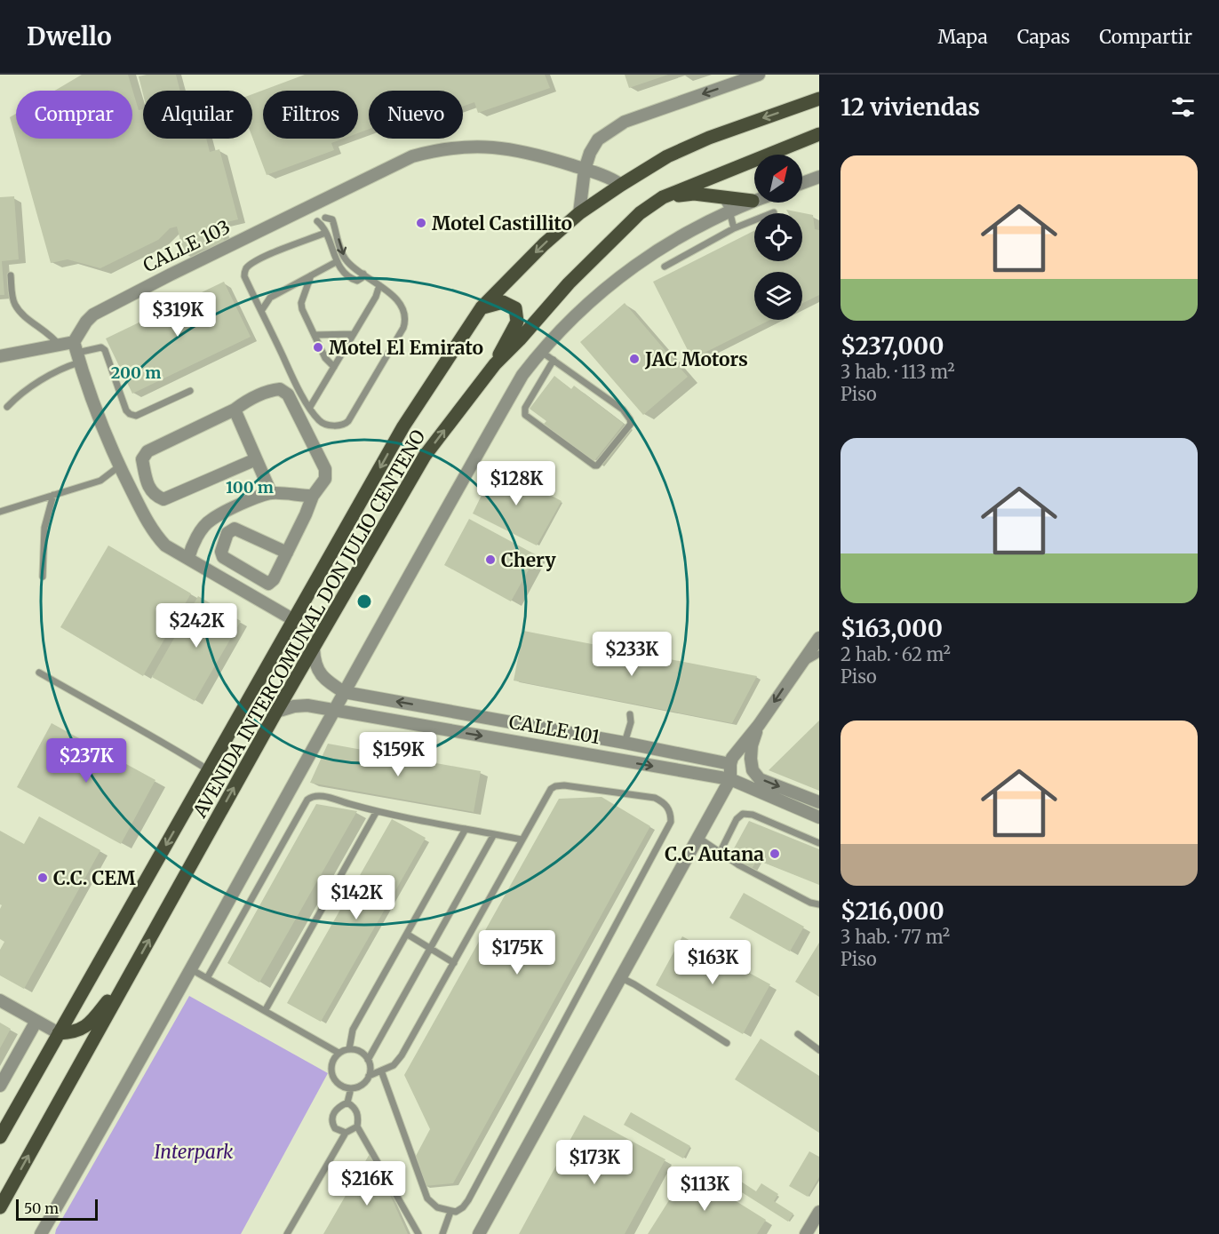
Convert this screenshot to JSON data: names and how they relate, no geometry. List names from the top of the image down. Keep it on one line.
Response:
{"streets":{"main road":["AVENIDA INTERCOMUNAL DON JULIO CENTENO"],"street":["CALLE 103","CALLE 101"]},"crossings":[["CALLE 103","AVENIDA INTERCOMUNAL DON JULIO CENTENO"],["AVENIDA INTERCOMUNAL DON JULIO CENTENO","CALLE 101"]],"parks":["Interpark"],"places":["Motel Castillito","Motel El Emirato","JAC Motors","Chery","C.C Autana","C.C. CEM"],"scale_bar":"50 m","north":"top right","page":{"header":"Dwello","nav":["Mapa","Capas","Compartir"],"heading":"12 viviendas","chip":["Comprar","Alquilar","Filtros","Nuevo"],"list":[{"name":"$237,000","note":"3 hab. · 113 m² · Piso"},{"name":"$163,000","note":"2 hab. · 62 m² · Piso"},{"name":"$216,000","note":"3 hab. · 77 m² · Piso"}],"price":["$319K","$128K","$242K","$233K","$159K","$237K","$142K","$175K","$163K","$173K","$216K","$113K"],"scale":"50 m"},"rings":["200 m","100 m"]}
